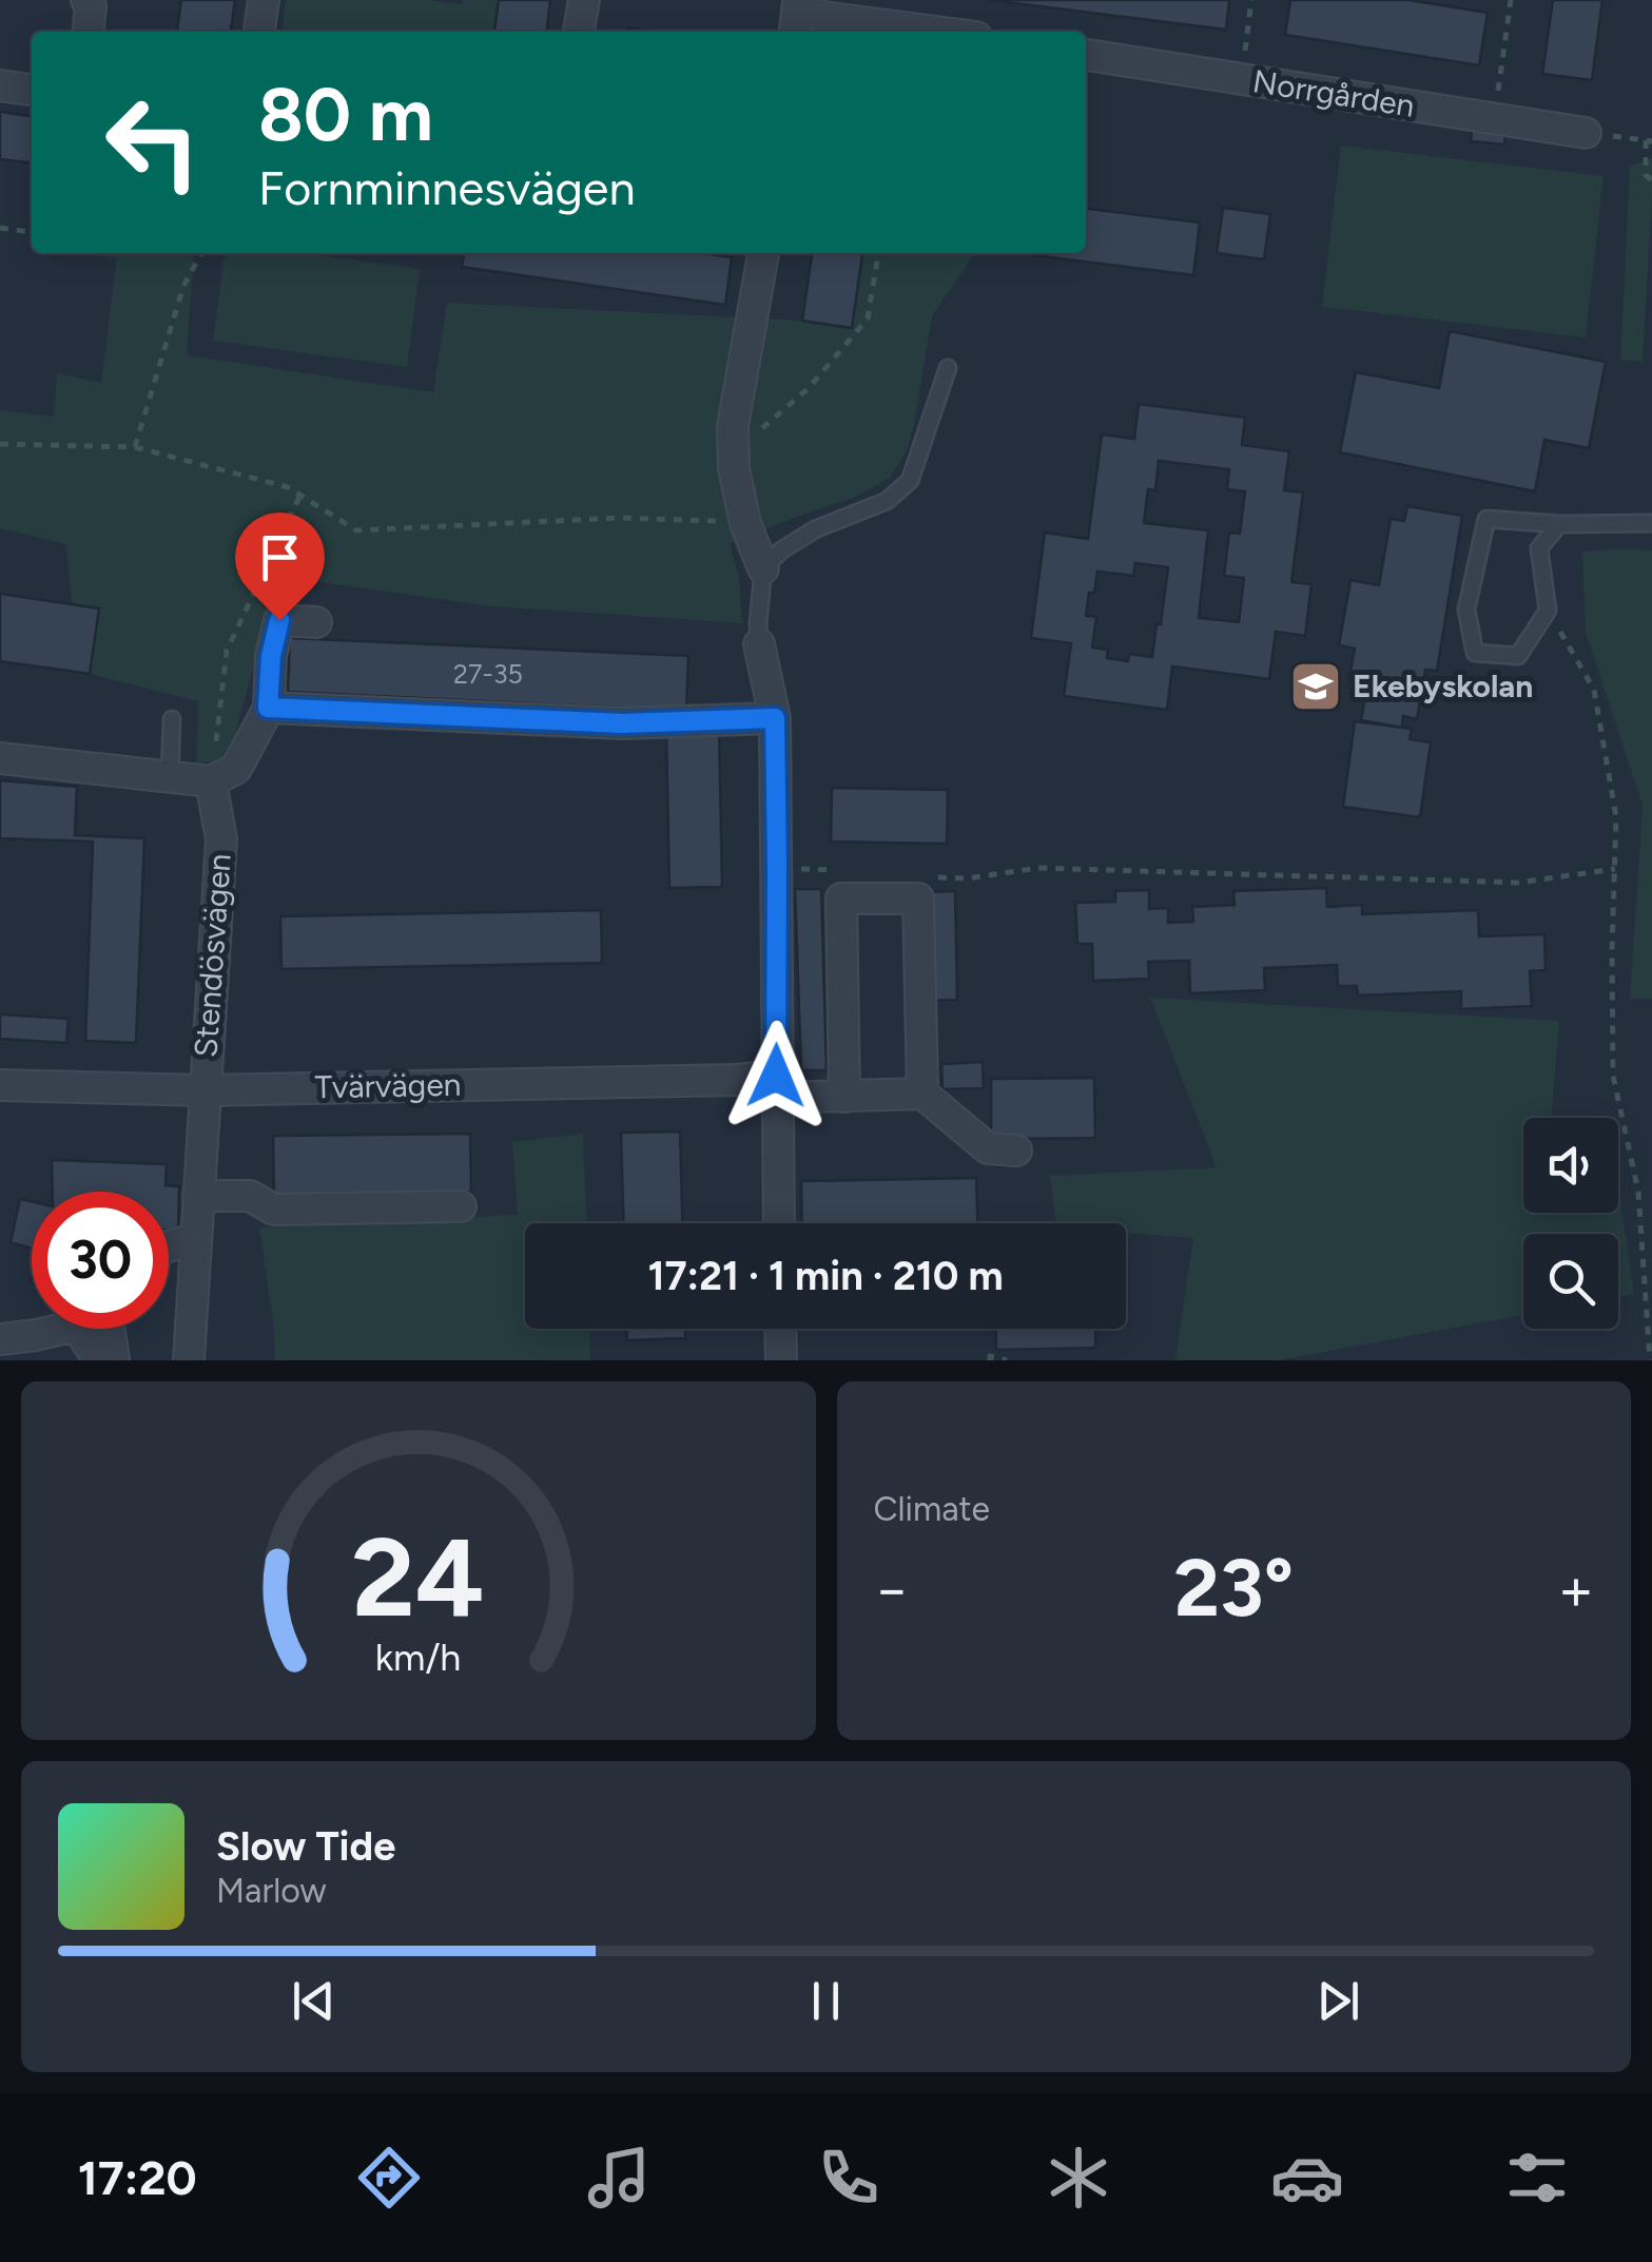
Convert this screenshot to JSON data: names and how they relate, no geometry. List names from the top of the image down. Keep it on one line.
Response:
{"streets":{"street":["Norrgården","Stendösvägen","Tvärvägen"]},"crossings":[["Stendösvägen","Tvärvägen"]],"places":{"school or university":["Ekebyskolan"]},"house_numbers":["27-35"],"page":{"turn":["80 m","Fornminnesvägen"],"limit":"30","trip":"17:21 · 1 min · 210 m","tile":"Climate","heat":["−","23°","+"],"song":["Slow Tide","Marlow"],"tabs":"17:20","gauge":["24","km/h"]}}
